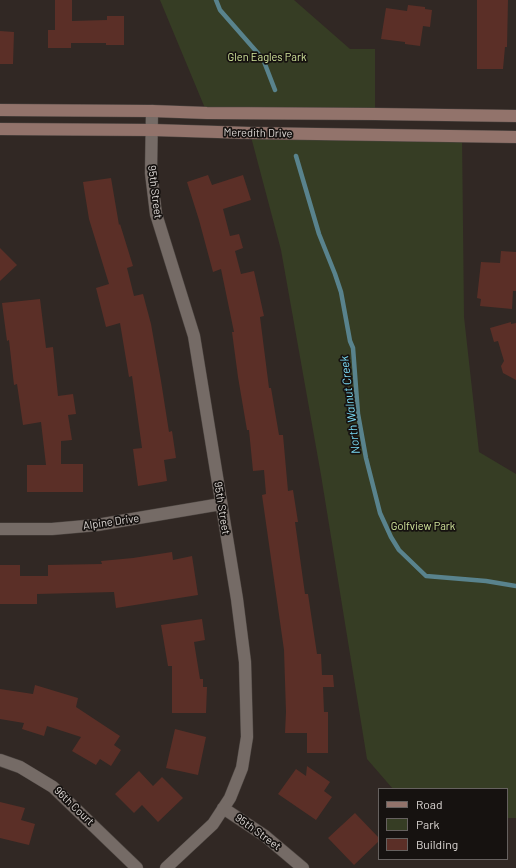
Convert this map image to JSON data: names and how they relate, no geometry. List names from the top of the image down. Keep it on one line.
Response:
{"streets":{"main road":["Meredith Drive"],"street":["95th Street","Alpine Drive","96th Court"]},"crossings":[["Meredith Drive","95th Street"],["95th Street","Alpine Drive"]],"water":["North Walnut Creek"],"parks":["Glen Eagles Park","Golfview Park"],"legend":["Road","Park","Building"]}
